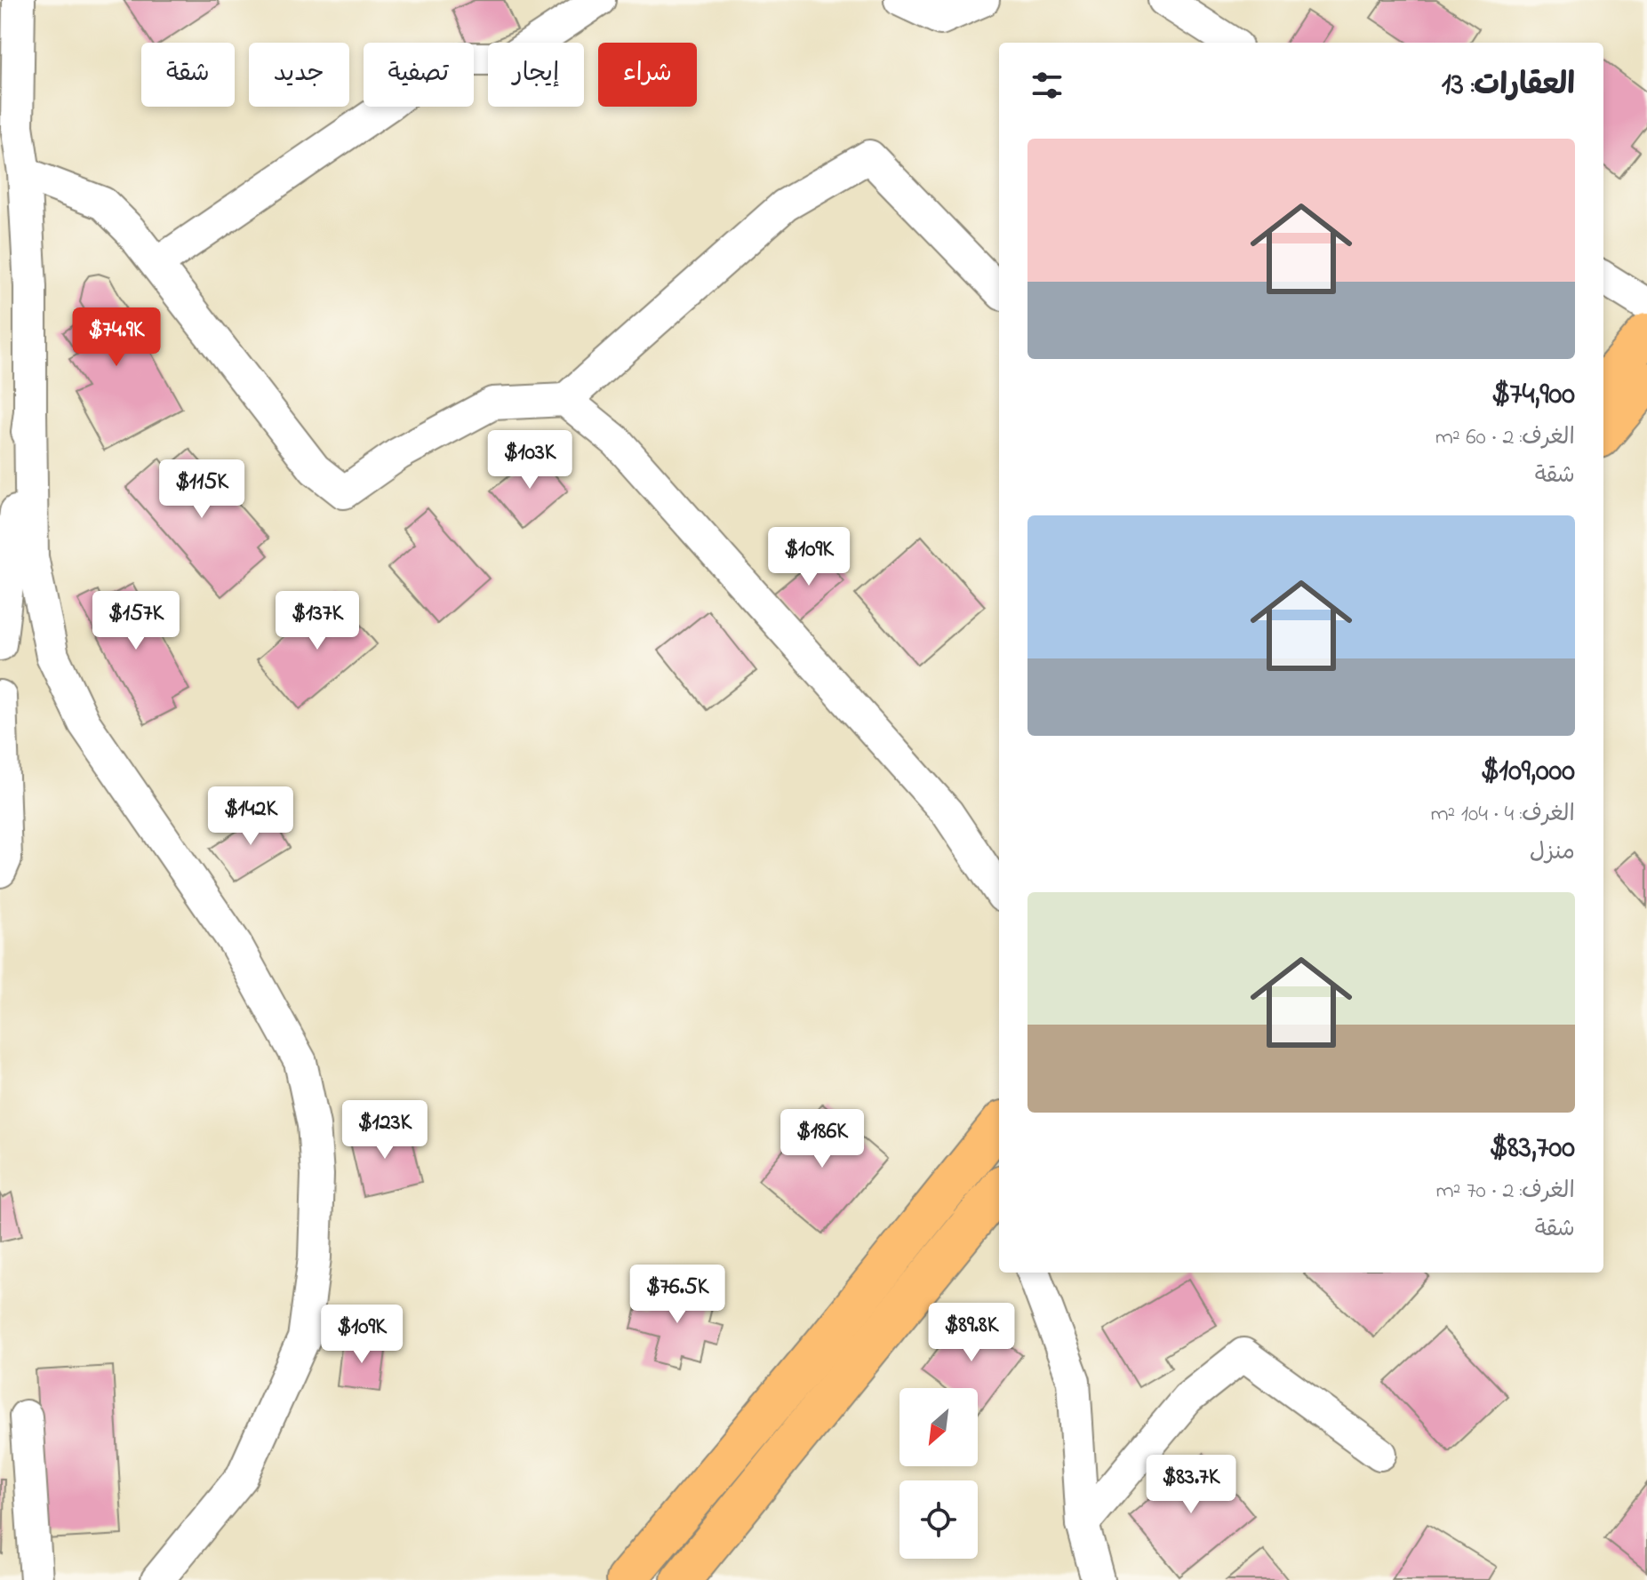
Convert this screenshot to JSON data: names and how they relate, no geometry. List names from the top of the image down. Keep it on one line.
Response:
{"north":"bottom left","page":{"chip":["شراء","إيجار","تصفية","جديد","شقة"],"heading":"العقارات: 13","list":[{"name":"$74,900","note":"الغرف: 2 · 60 m² · شقة"},{"name":"$109,000","note":"الغرف: 4 · 104 m² · منزل"},{"name":"$83,700","note":"الغرف: 2 · 70 m² · شقة"}],"price":["$74.9K","$103K","$115K","$109K","$157K","$137K","$142K","$123K","$186K","$76.5K","$89.8K","$109K","$83.7K"]}}
